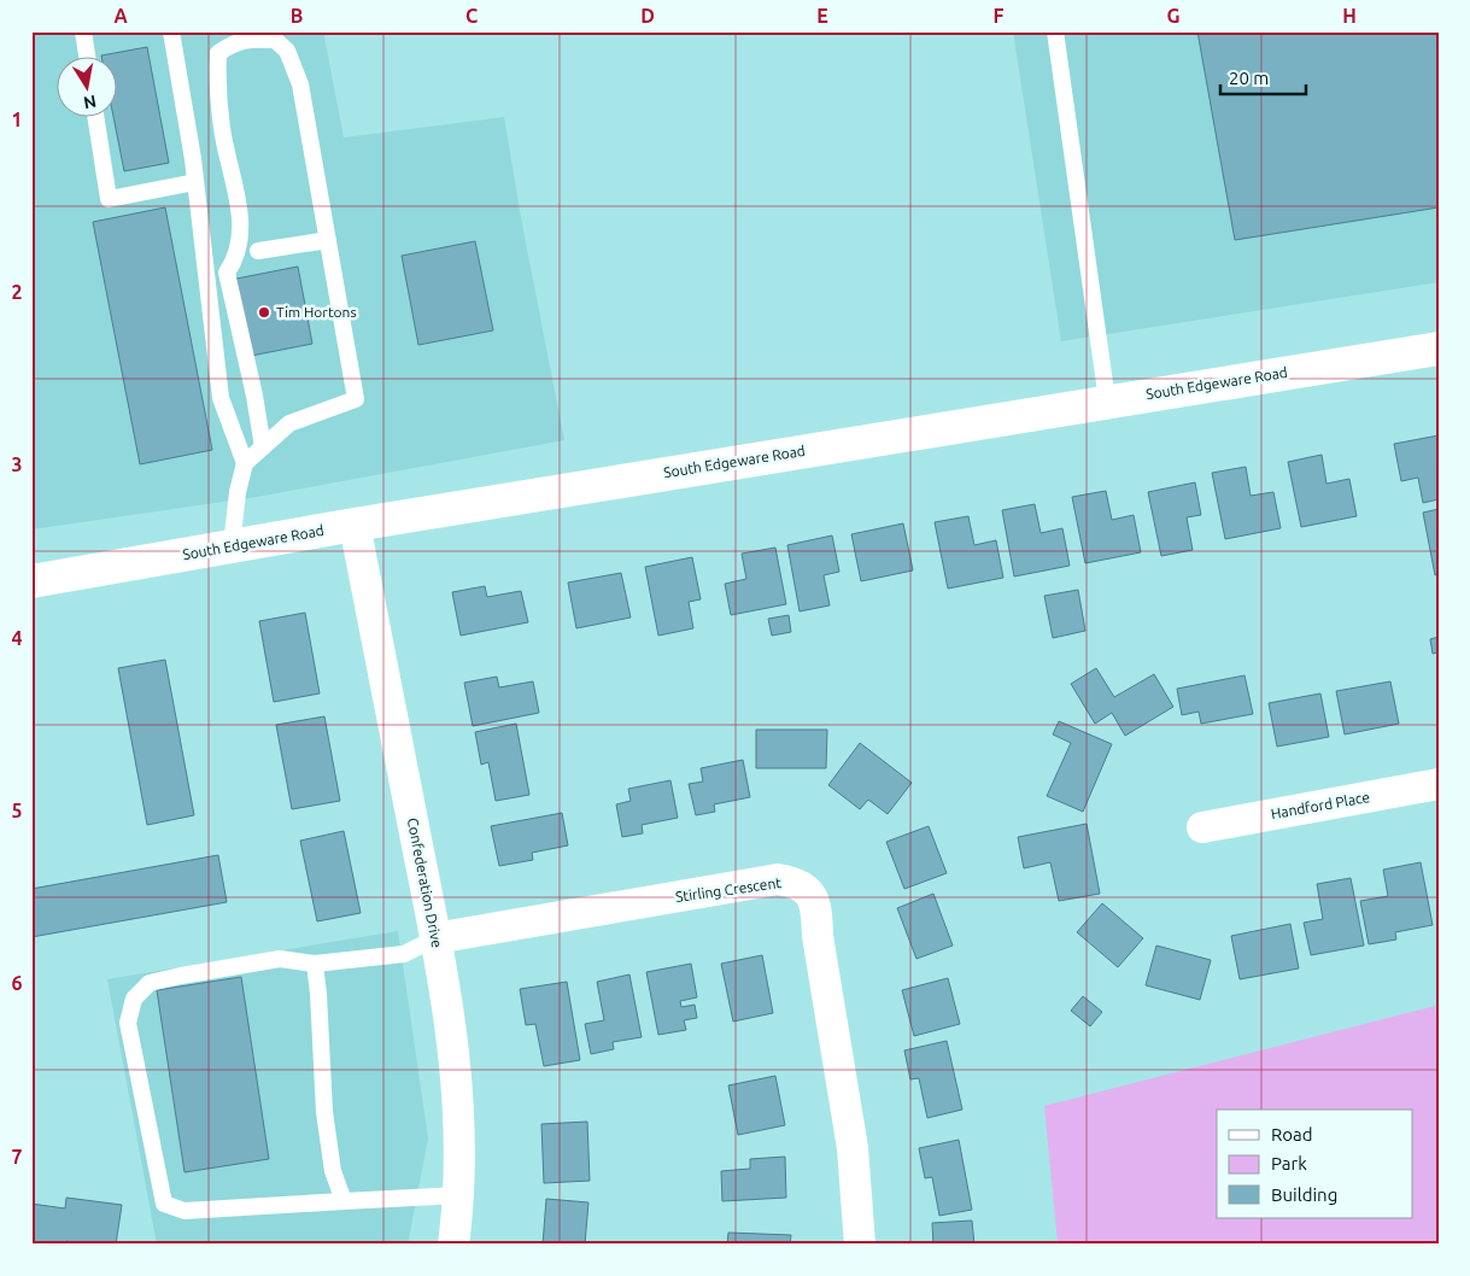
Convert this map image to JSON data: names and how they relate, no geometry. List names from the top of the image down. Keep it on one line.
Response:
{"streets":{"main road":["South Edgeware Road"],"street":["Handford Place","Confederation Drive","Stirling Crescent"]},"crossings":[["South Edgeware Road","Confederation Drive"],["Confederation Drive","Stirling Crescent"]],"places":["Tim Hortons"],"legend":["Road","Park","Building"],"scale_bar":"20 m","north":"bottom","grid":{"columns":["A","B","C","D","E","F","G","H"],"rows":["1","2","3","4","5","6","7"]}}
